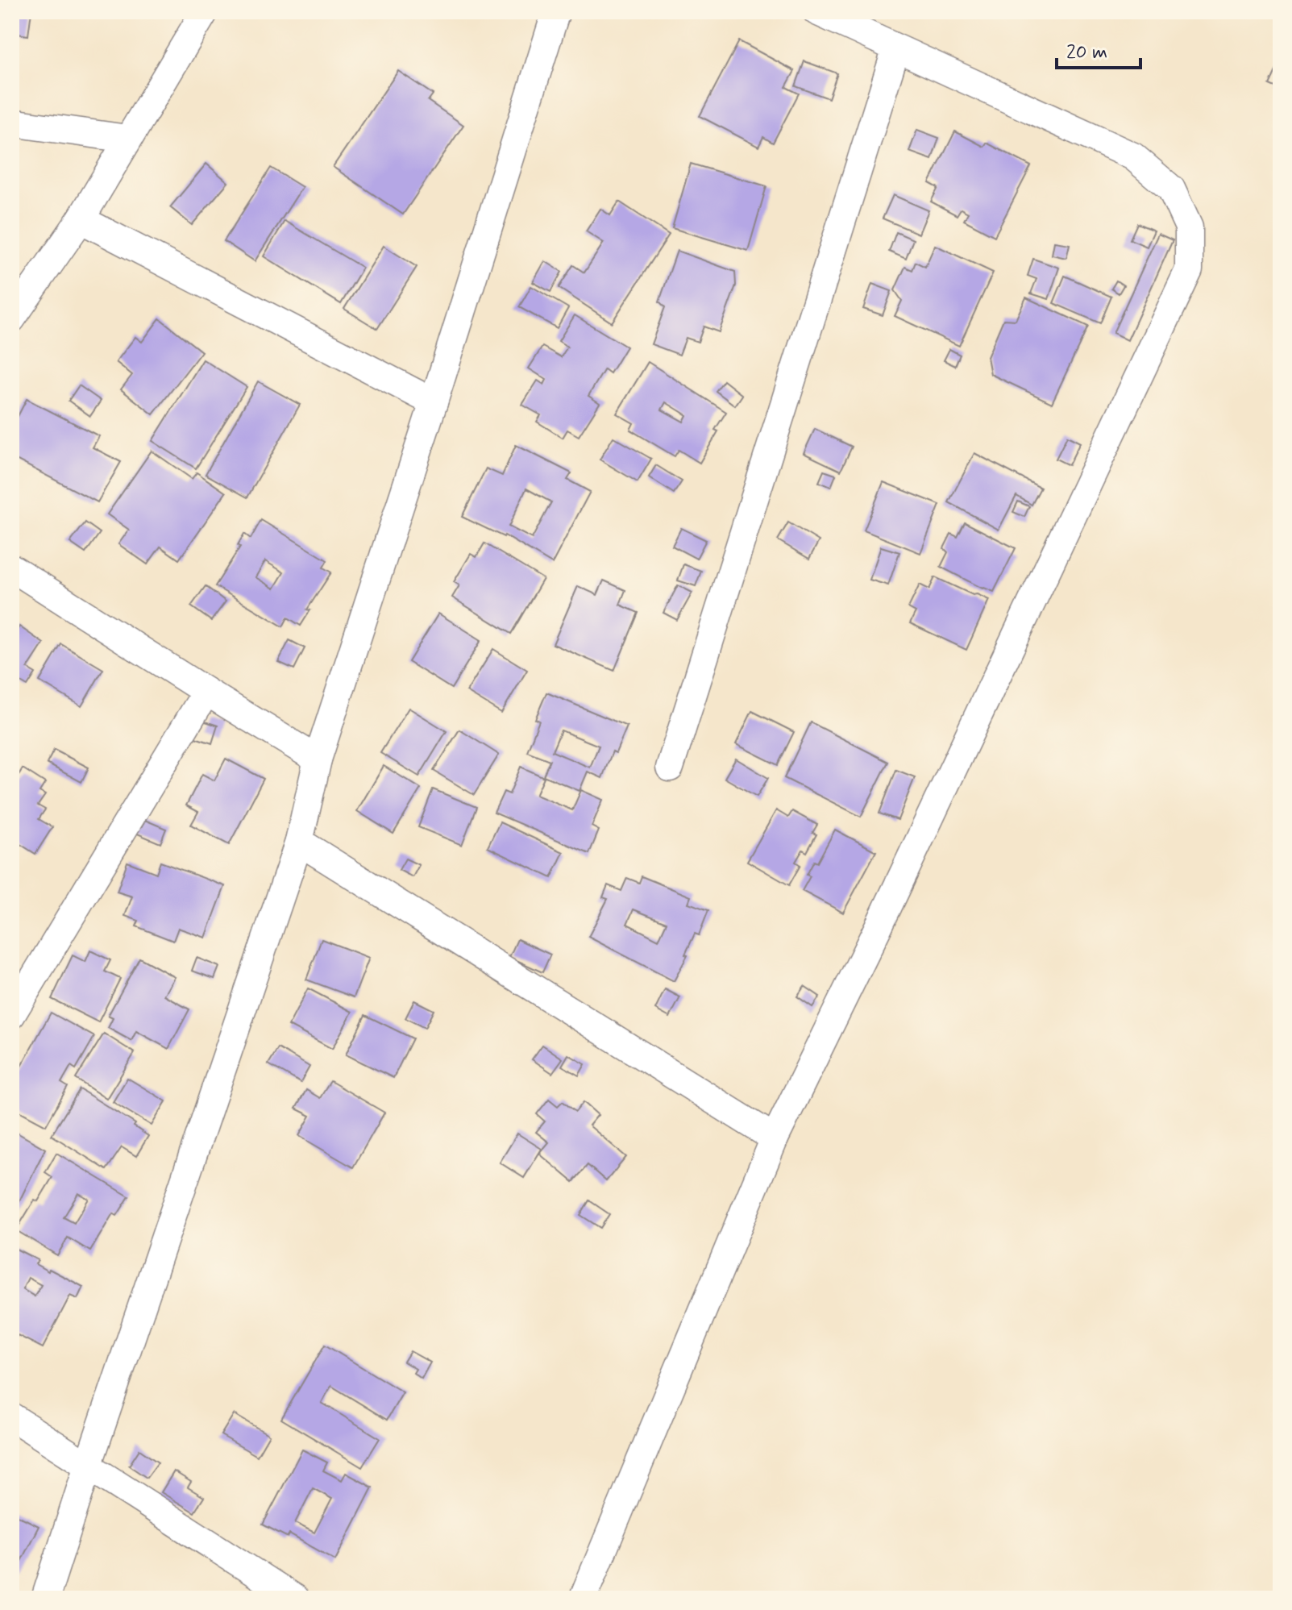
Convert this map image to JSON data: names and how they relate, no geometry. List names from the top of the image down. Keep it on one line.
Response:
{"scale_bar":"20 m"}
